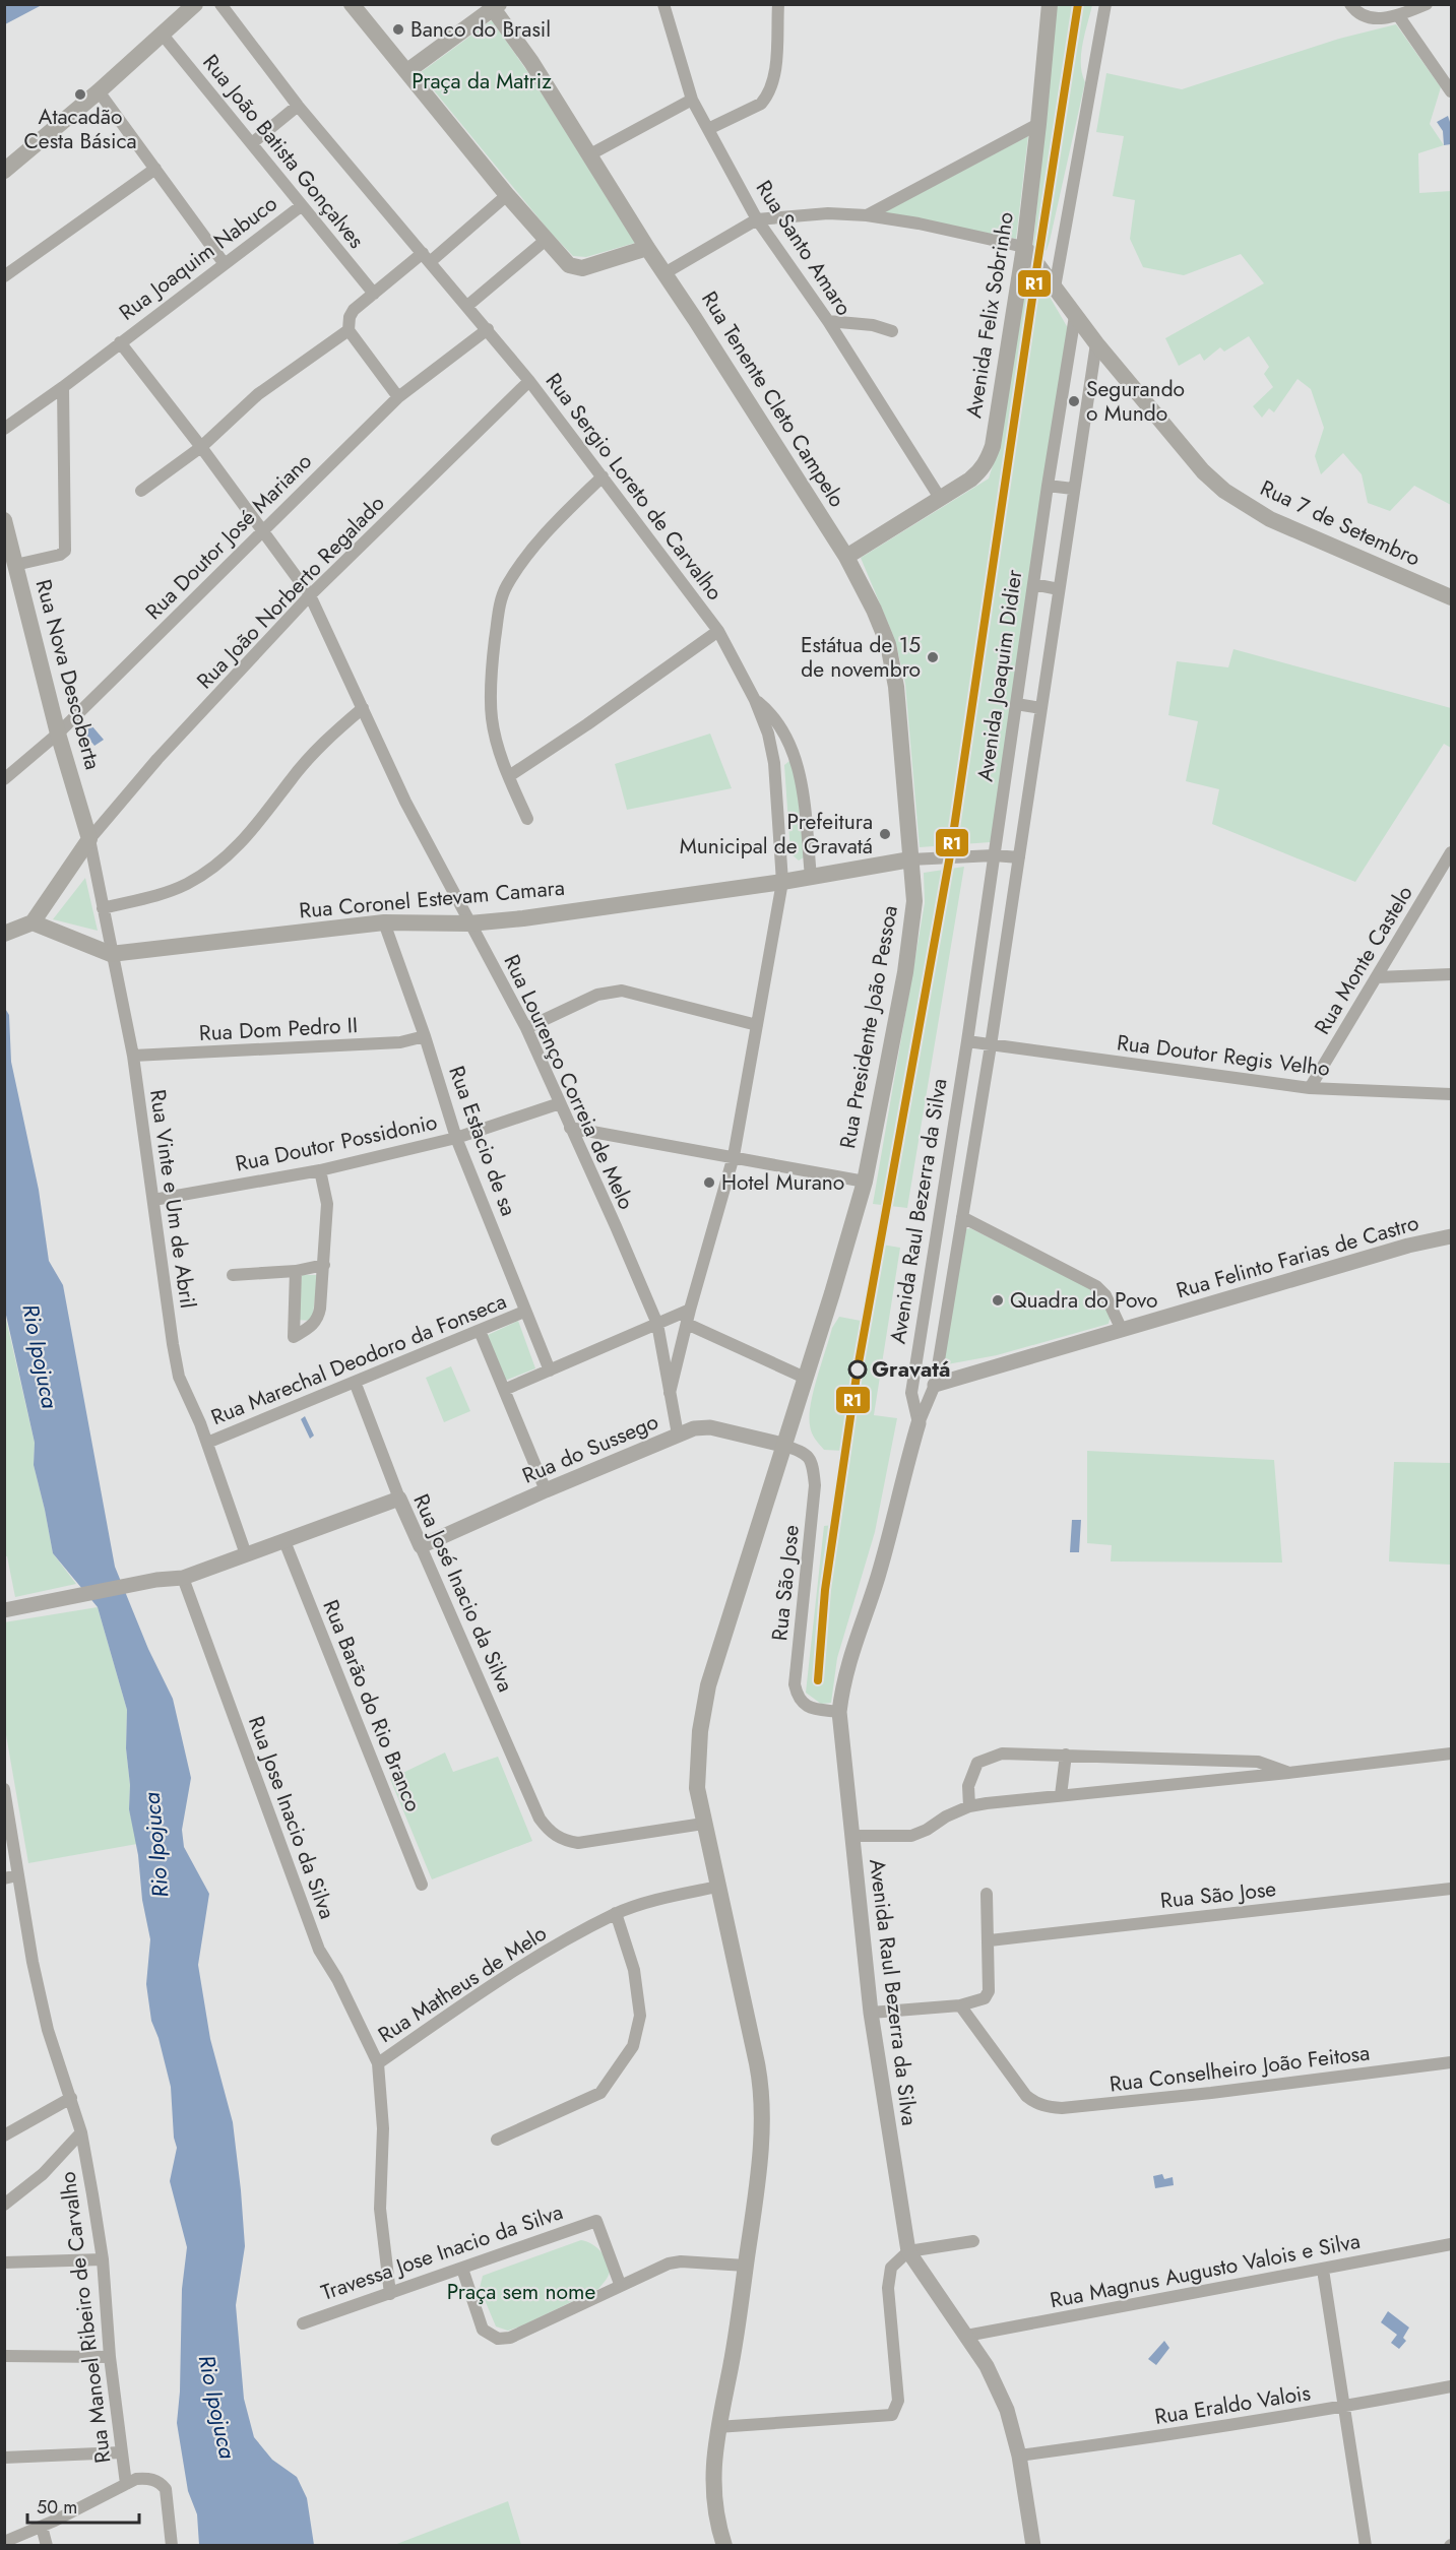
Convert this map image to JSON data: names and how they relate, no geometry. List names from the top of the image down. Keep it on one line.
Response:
{"streets":{"main road":["Avenida Felix Sobrinho","Rua Tenente Cleto Campelo","Rua 7 de Setembro","Rua Nova Descoberta","Rua Coronel Estevam Camara","Rua Presidente João Pessoa"],"street":["Rua João Batista Gonçalves","Rua Santo Amaro","Rua Joaquim Nabuco","Rua Sergio Loreto de Carvalho","Rua Doutor José Mariano","Rua João Norberto Regalado","Avenida Joaquim Didier","Rua Monte Castelo","Rua Dom Pedro II","Rua Doutor Regis Velho","Rua Lourenço Correia de Melo","Rua Estacio de sa","Rua Doutor Possidonio","Rua Vinte e Um de Abril","Avenida Raul Bezerra da Silva","Rua Felinto Farias de Castro","Rua Marechal Deodoro da Fonseca","Rua do Sussego","Rua São Jose","Rua José Inacio da Silva","Rua Barão do Rio Branco","Rua Jose Inacio da Silva","Rua Matheus de Melo","Rua Conselheiro João Feitosa","Travessa Jose Inacio da Silva","Rua Magnus Augusto Valois e Silva","Rua Manoel Ribeiro de Carvalho","Rua Eraldo Valois"]},"crossings":[["Rua João Batista Gonçalves","Rua Joaquim Nabuco"],["Rua Santo Amaro","Avenida Felix Sobrinho"],["Rua Joaquim Nabuco","Rua Doutor José Mariano"],["Rua Joaquim Nabuco","Rua João Norberto Regalado"],["Rua Joaquim Nabuco","Rua Lourenço Correia de Melo"],["Avenida Felix Sobrinho","Rua Tenente Cleto Campelo"],["Avenida Felix Sobrinho","Rua 7 de Setembro"],["Rua Tenente Cleto Campelo","Rua Coronel Estevam Camara"],["Rua Tenente Cleto Campelo","Rua Presidente João Pessoa"],["Rua Sergio Loreto de Carvalho","Rua Doutor José Mariano"],["Rua Sergio Loreto de Carvalho","Rua João Norberto Regalado"],["Rua Sergio Loreto de Carvalho","Rua Coronel Estevam Camara"],["Rua Sergio Loreto de Carvalho","Rua Lourenço Correia de Melo"],["Rua 7 de Setembro","Avenida Joaquim Didier"],["Rua Doutor José Mariano","Rua Nova Descoberta"],["Rua João Norberto Regalado","Rua Nova Descoberta"],["Rua João Norberto Regalado","Rua Lourenço Correia de Melo"],["Rua João Norberto Regalado","Rua Vinte e Um de Abril"],["Rua Nova Descoberta","Rua Vinte e Um de Abril"],["Avenida Joaquim Didier","Rua Doutor Regis Velho"],["Avenida Joaquim Didier","Avenida Raul Bezerra da Silva"],["Rua Coronel Estevam Camara","Rua Presidente João Pessoa"],["Rua Coronel Estevam Camara","Rua Lourenço Correia de Melo"],["Rua Coronel Estevam Camara","Rua Estacio de sa"],["Rua Coronel Estevam Camara","Rua Vinte e Um de Abril"],["Rua Monte Castelo","Rua Doutor Regis Velho"],["Rua Presidente João Pessoa","Rua do Sussego"],["Rua Presidente João Pessoa","Rua São Jose"],["Rua Presidente João Pessoa","Rua José Inacio da Silva"],["Rua Presidente João Pessoa","Rua Matheus de Melo"],["Rua Dom Pedro II","Rua Estacio de sa"],["Rua Dom Pedro II","Rua Vinte e Um de Abril"],["Rua Doutor Regis Velho","Avenida Raul Bezerra da Silva"],["Rua Lourenço Correia de Melo","Rua Doutor Possidonio"],["Rua Lourenço Correia de Melo","Rua do Sussego"],["Rua Estacio de sa","Rua Doutor Possidonio"],["Rua Estacio de sa","Rua Marechal Deodoro da Fonseca"],["Rua Doutor Possidonio","Rua Vinte e Um de Abril"],["Rua Vinte e Um de Abril","Rua Marechal Deodoro da Fonseca"],["Avenida Raul Bezerra da Silva","Rua Felinto Farias de Castro"],["Avenida Raul Bezerra da Silva","Rua São Jose"],["Avenida Raul Bezerra da Silva","Rua Magnus Augusto Valois e Silva"],["Avenida Raul Bezerra da Silva","Rua Eraldo Valois"],["Rua Marechal Deodoro da Fonseca","Rua José Inacio da Silva"],["Rua do Sussego","Rua São Jose"],["Rua do Sussego","Rua José Inacio da Silva"],["Rua Jose Inacio da Silva","Rua Matheus de Melo"],["Rua Matheus de Melo","Travessa Jose Inacio da Silva"]],"water":["Rio Ipojuca"],"parks":["Praça da Matriz","Praça sem nome"],"places":["Banco do Brasil","Atacadão Cesta Básica","Segurando o Mundo","Estátua de 15 de novembro","Prefeitura Municipal de Gravatá","Hotel Murano","Quadra do Povo","Gravatá"],"lines":["transit line R1"],"scale_bar":"50 m"}
